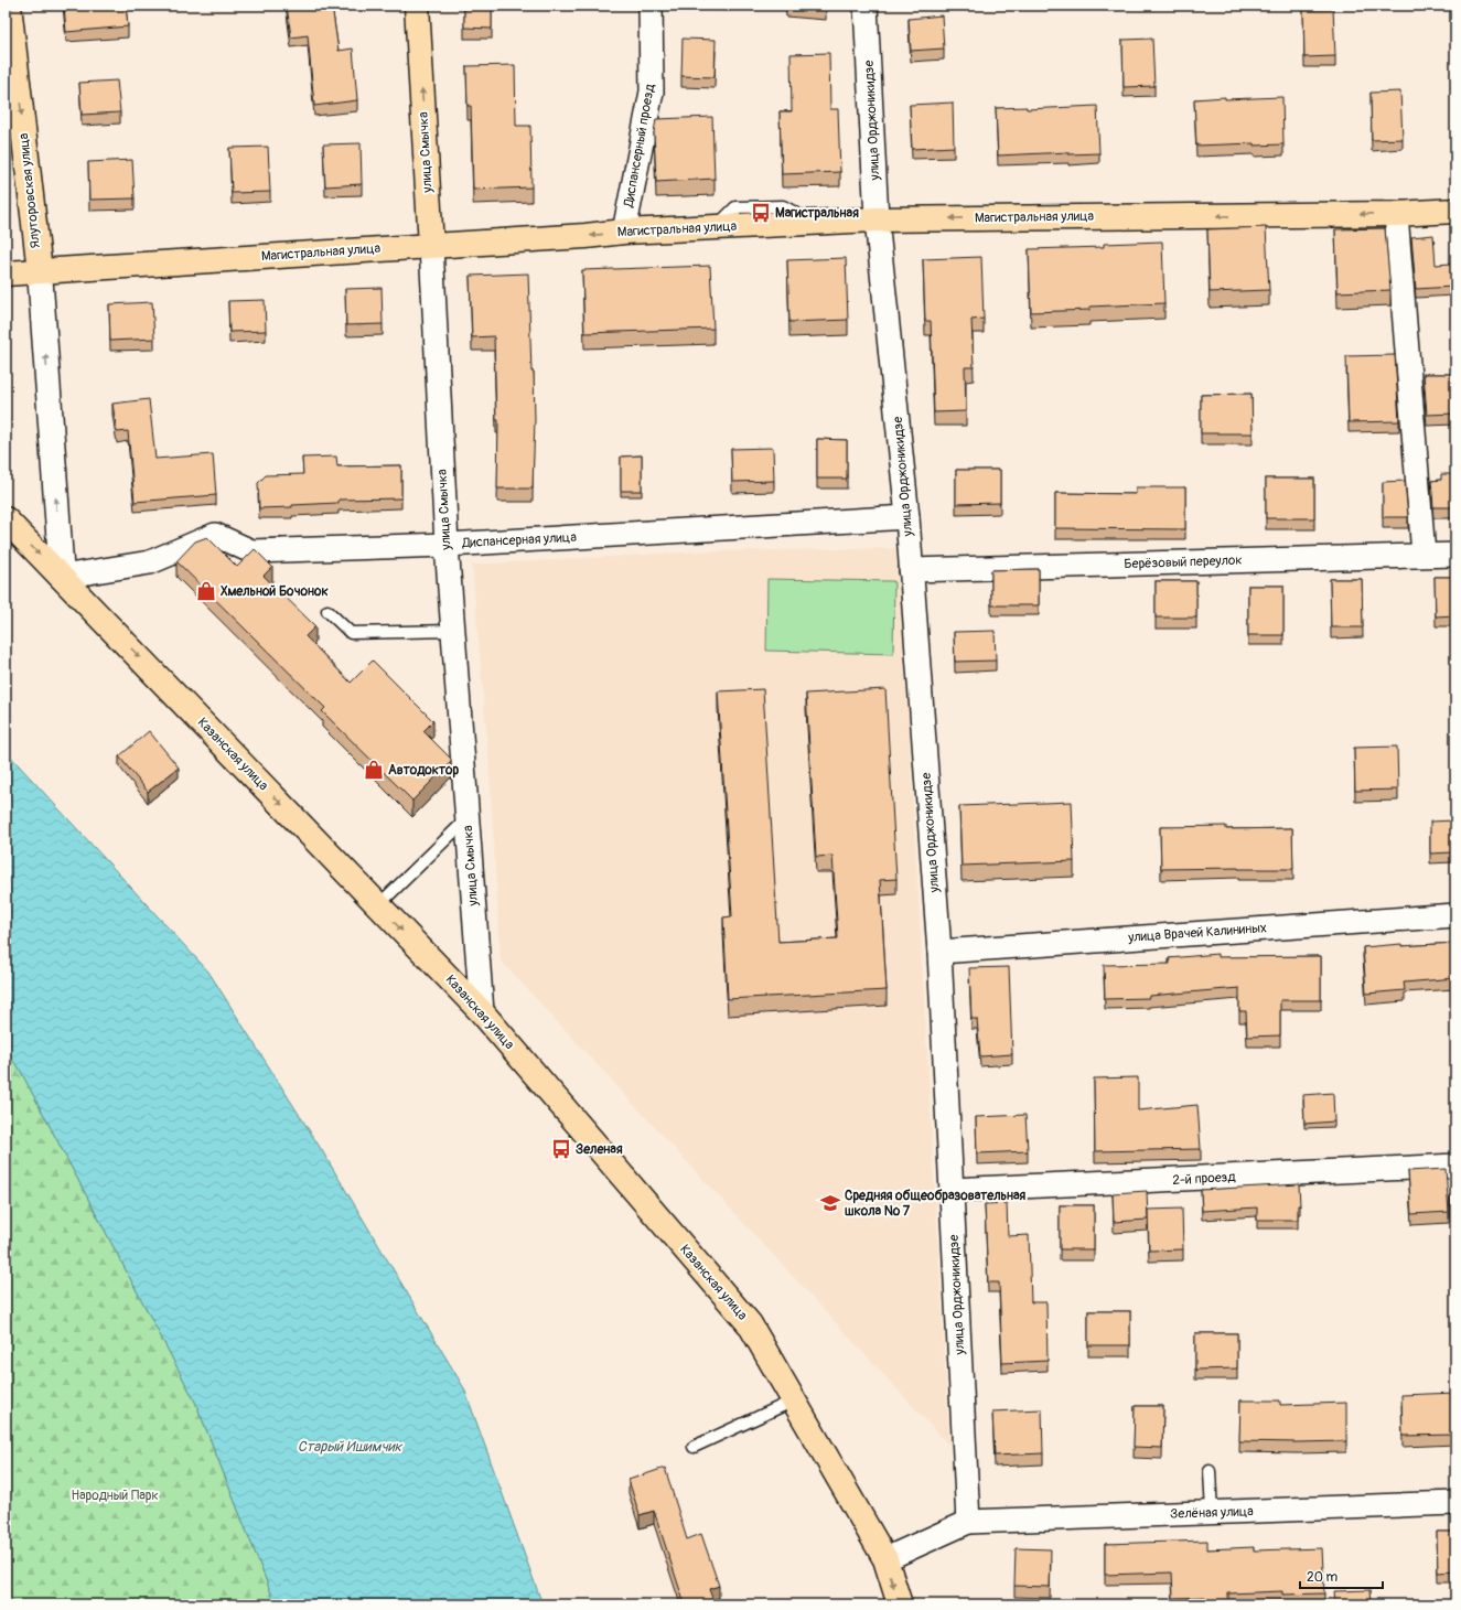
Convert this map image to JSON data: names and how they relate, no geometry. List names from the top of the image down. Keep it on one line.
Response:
{"streets":{"main road":["улица Смычка","Ялуторовская улица","Магистральная улица","Казанская улица"],"street":["улица Орджоникидзе","Диспансерный проезд","Диспансерная улица","Берёзовый переулок","улица Врачей Калининых","2-й проезд","Зелёная улица"]},"crossings":[["улица Орджоникидзе","Магистральная улица"],["улица Орджоникидзе","Диспансерная улица"],["улица Орджоникидзе","Берёзовый переулок"],["улица Орджоникидзе","улица Врачей Калининых"],["улица Орджоникидзе","2-й проезд"],["улица Орджоникидзе","Зелёная улица"],["Диспансерный проезд","Магистральная улица"],["улица Смычка","Магистральная улица"],["улица Смычка","Диспансерная улица"],["улица Смычка","Казанская улица"],["Ялуторовская улица","Магистральная улица"],["Диспансерная улица","Казанская улица"]],"one_way":["Ялуторовская улица","Магистральная улица","Казанская улица"],"water":["Старый Ишимчик"],"parks":["Народный Парк"],"places":{"bus stop":["Магистральная","Зеленая"],"shop":["Хмельной Бочонок","Автодоктор"],"school or university":["Средняя общеобразовательная школа № 7"]},"scale_bar":"20 m"}
